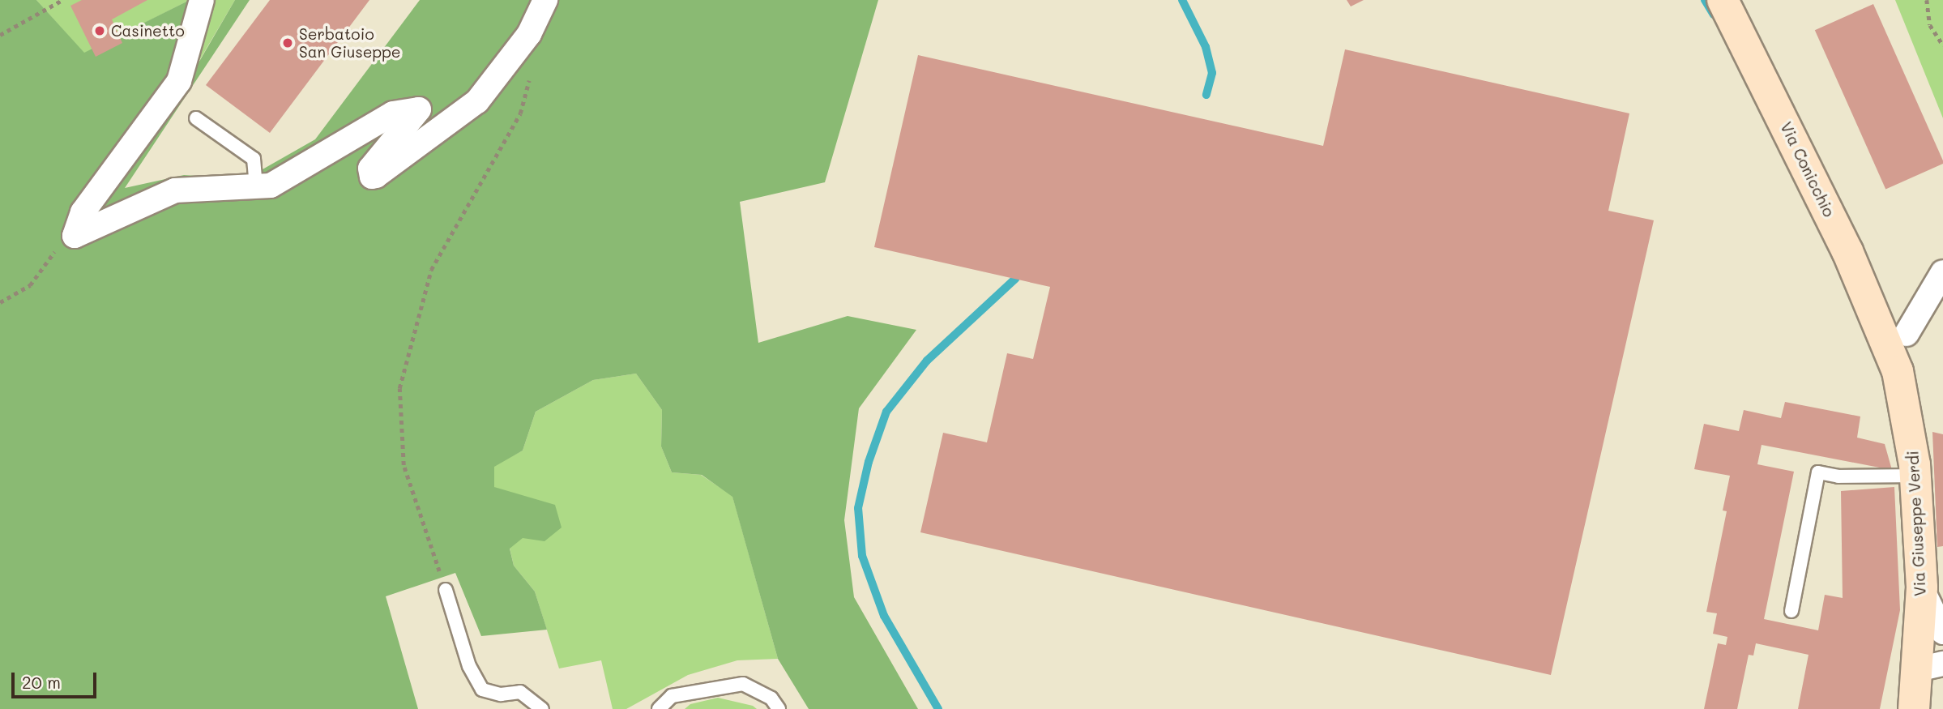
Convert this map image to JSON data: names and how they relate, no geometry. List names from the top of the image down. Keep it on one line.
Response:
{"streets":{"main road":["Via Conicchio","Via Giuseppe Verdi"]},"crossings":[["Via Conicchio","Via Giuseppe Verdi"]],"places":["Casinetto","Serbatoio San Giuseppe"],"scale_bar":"20 m"}
